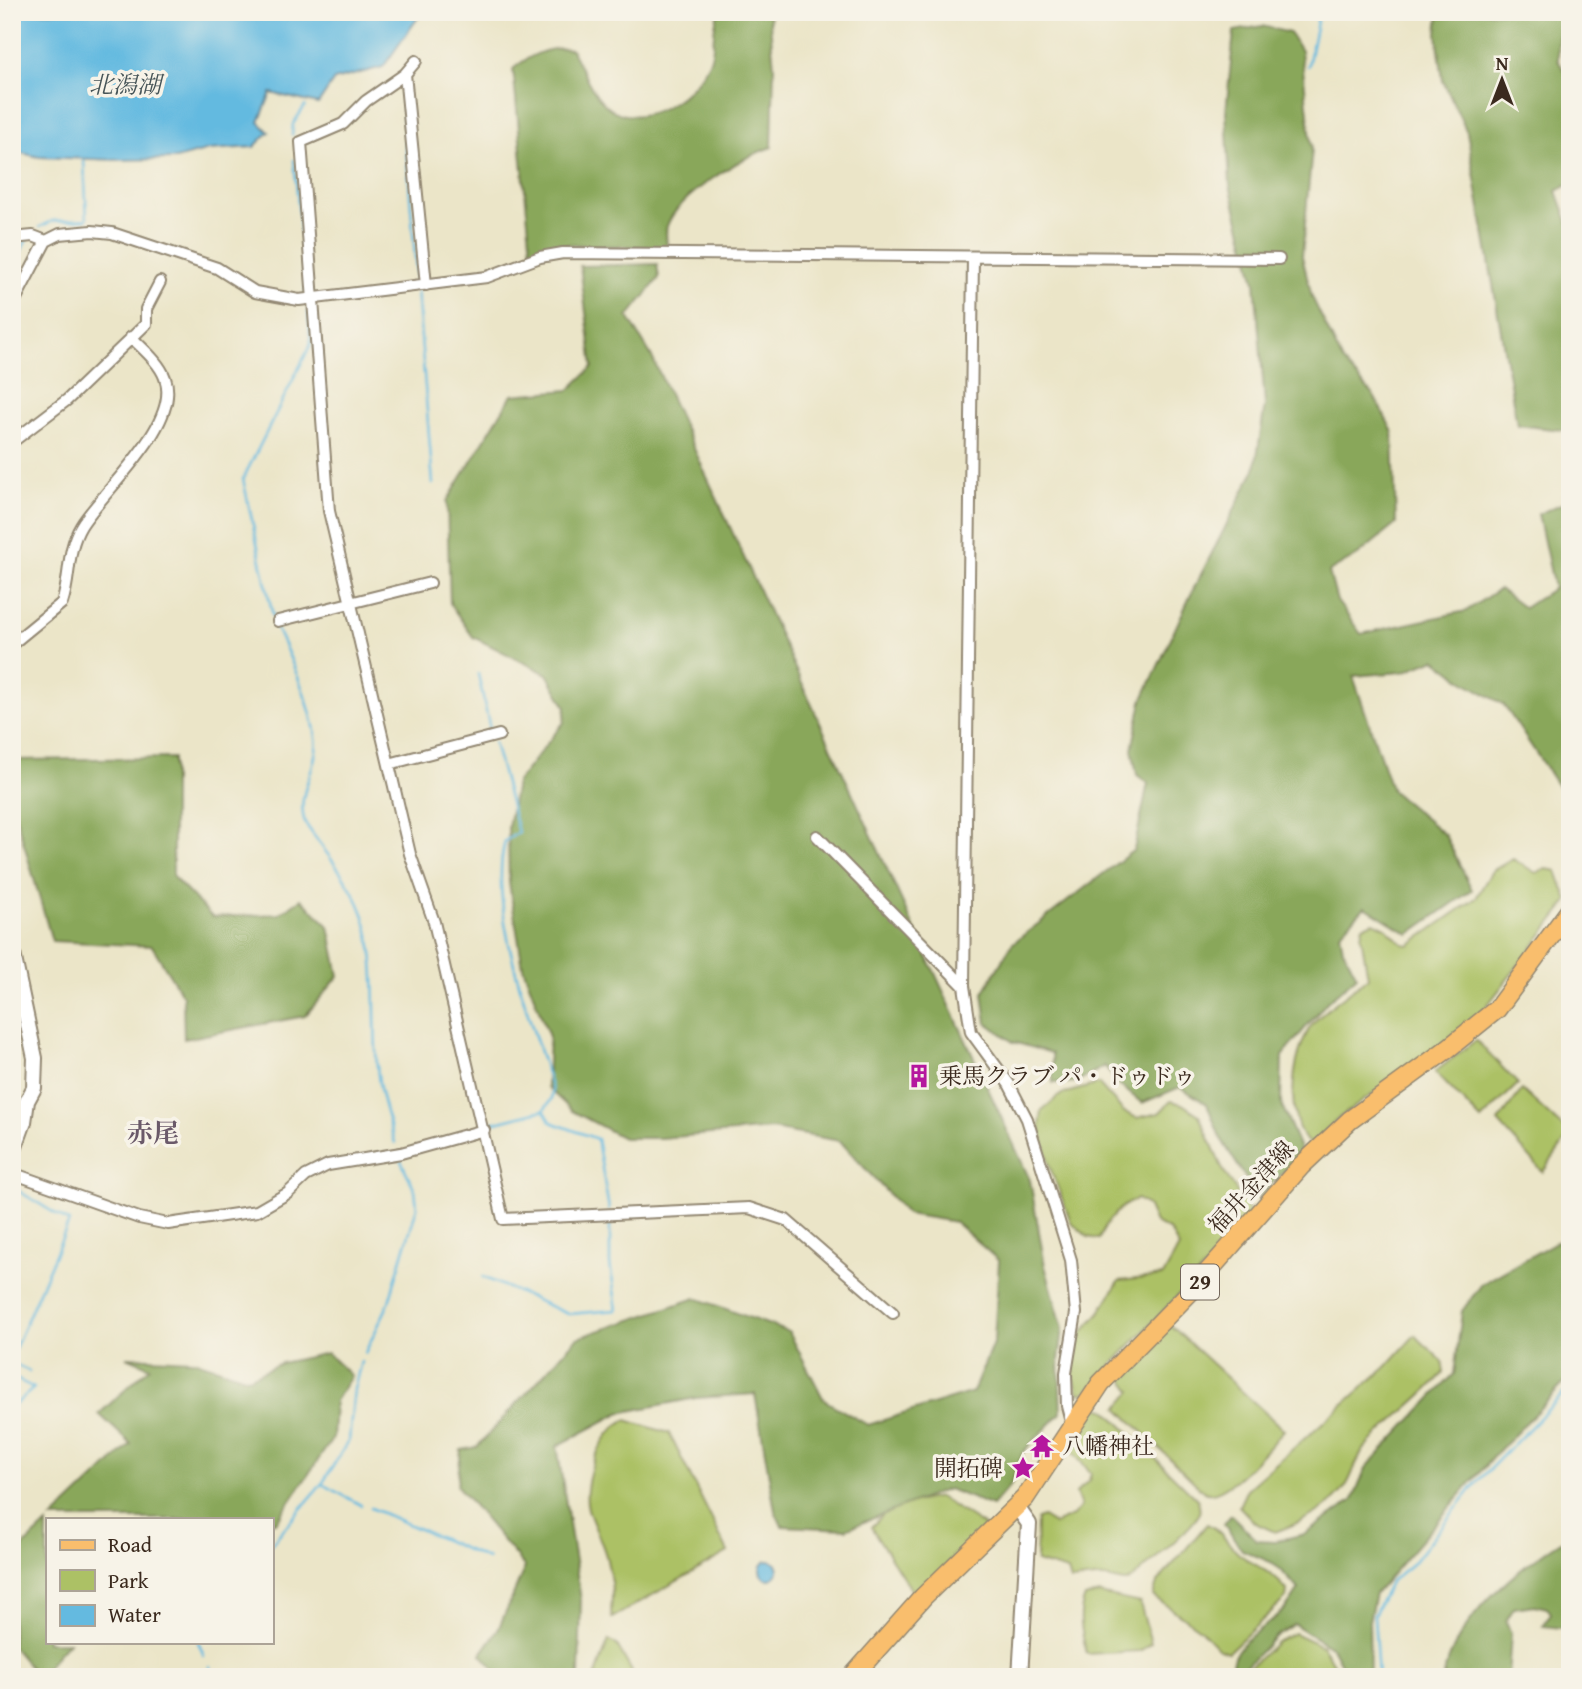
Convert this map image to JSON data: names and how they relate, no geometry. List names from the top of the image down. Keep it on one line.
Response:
{"streets":{"main road":["福井金津線","29"]},"districts":["赤尾"],"water":["北潟湖"],"places":{"building":["乗馬クラブ パ・ドゥドゥ"],"temple":["八幡神社"],"place":["開拓碑"]},"legend":["Road","Park","Water"],"north":"top"}
